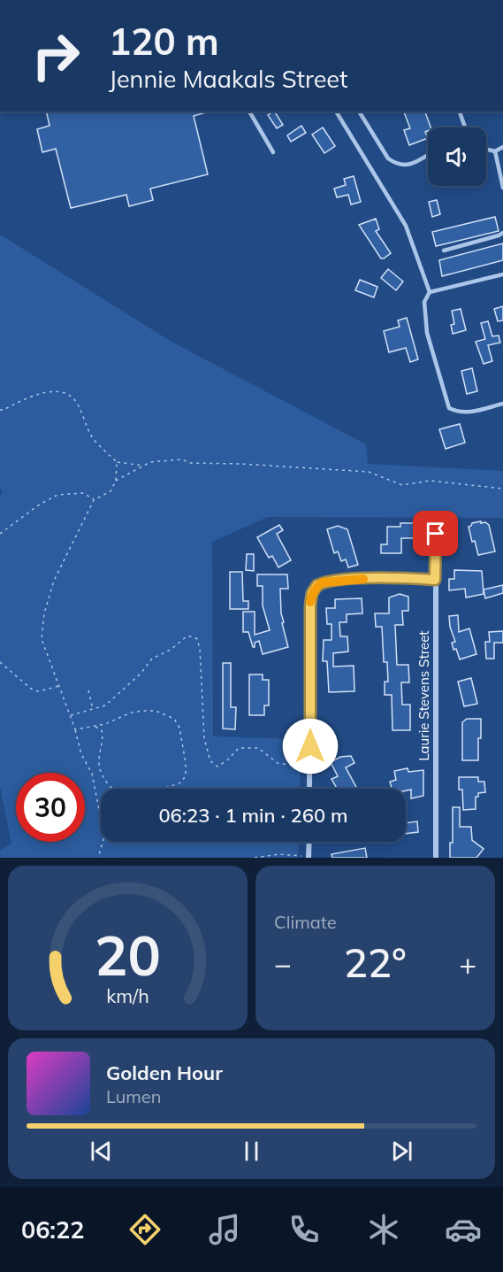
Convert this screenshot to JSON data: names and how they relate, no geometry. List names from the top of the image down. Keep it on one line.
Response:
{"streets":{"street":["Laurie Stevens Street"]},"page":{"turn":["120 m","Jennie Maakals Street"],"limit":"30","trip":"06:23 · 1 min · 260 m","tile":"Climate","heat":["−","22°","+"],"song":["Golden Hour","Lumen"],"tabs":"06:22","gauge":["20","km/h"]}}
